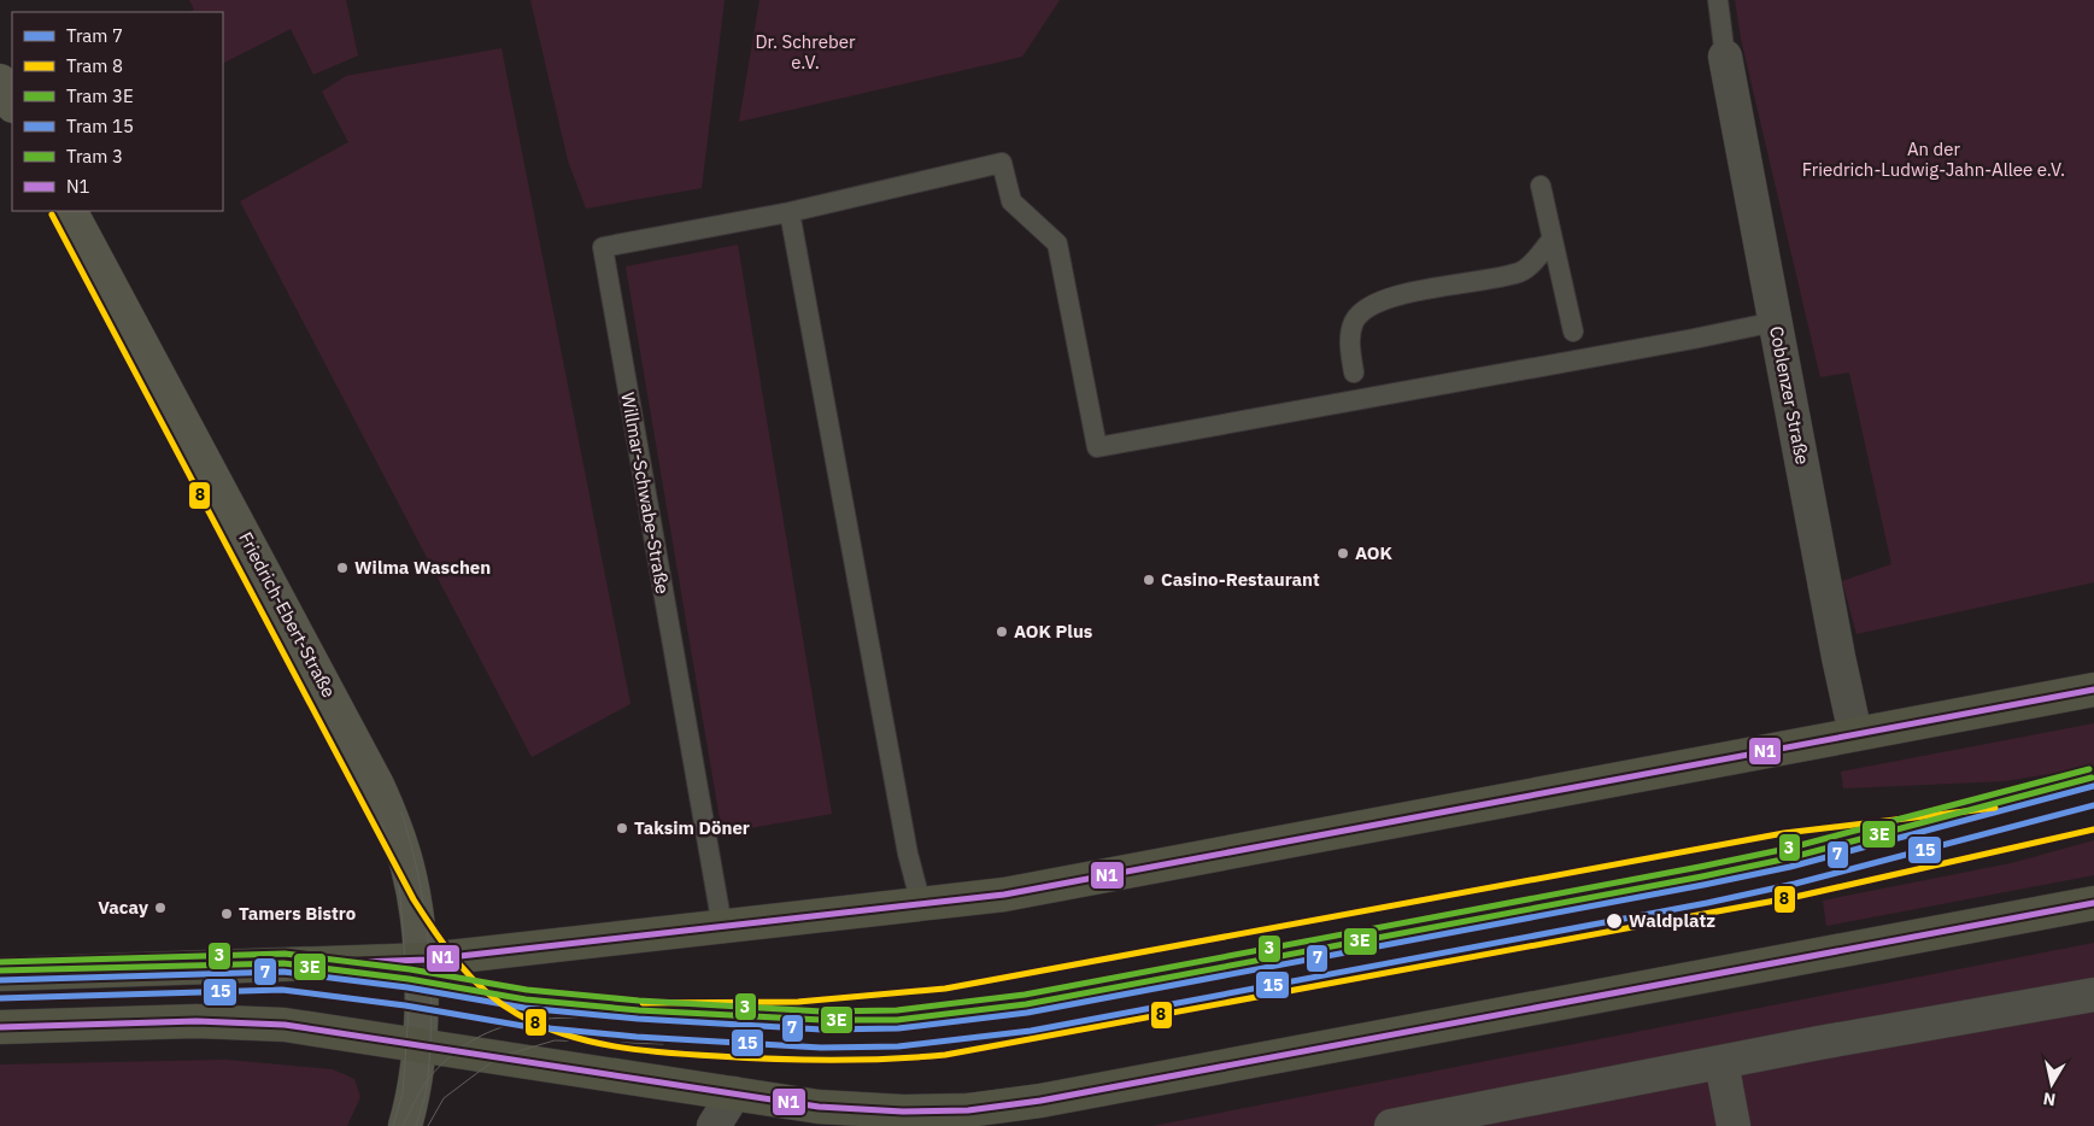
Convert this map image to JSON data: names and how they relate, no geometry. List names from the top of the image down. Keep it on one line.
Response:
{"streets":{"main road":["Friedrich-Ebert-Straße"],"street":["Coblenzer Straße"],"lane":["Willmar-Schwabe-Straße"]},"crossings":[["Coblenzer Straße","Willmar-Schwabe-Straße"]],"parks":["Dr. Schreber e.V.","An der Friedrich-Ludwig-Jahn-Allee e.V."],"places":["AOK","Wilma Waschen","Casino-Restaurant","AOK Plus","Taksim Döner","Vacay","Tamers Bistro","Waldplatz"],"lines":["tram line 8","transit line N1","tram line 3","tram line 3E","tram line 7","tram line 15"],"legend":["Tram 7","Tram 8","Tram 3E","Tram 15","Tram 3","N1"],"north":"bottom"}
